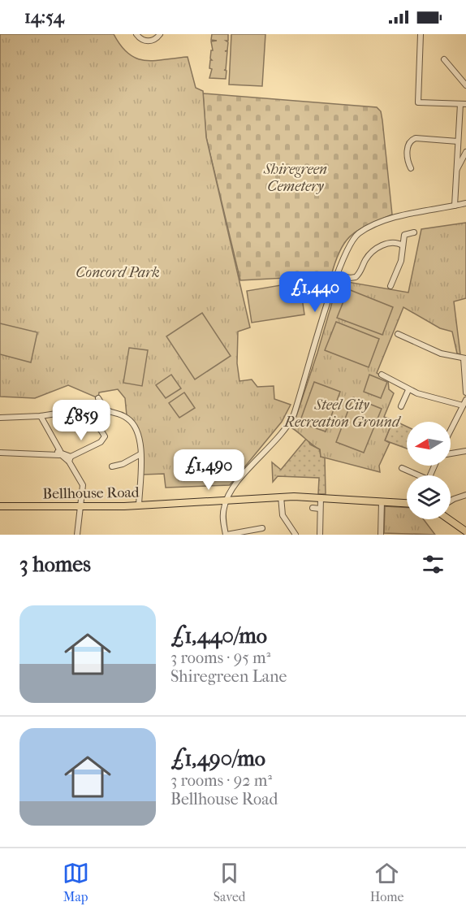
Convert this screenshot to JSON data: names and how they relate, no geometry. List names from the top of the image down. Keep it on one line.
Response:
{"streets":{"main road":["Bellhouse Road"]},"parks":["Shiregreen Cemetery","Concord Park","Steel City Recreation Ground"],"north":"left","page":{"status":"14:54","price":["£1,440","£859","£1,490"],"heading":"3 homes","list":[{"name":"£1,440/mo","note":"3 rooms · 95 m² · Shiregreen Lane"},{"name":"£1,490/mo","note":"3 rooms · 92 m² · Bellhouse Road"}],"tabs":["Map","Saved","Home"]}}
